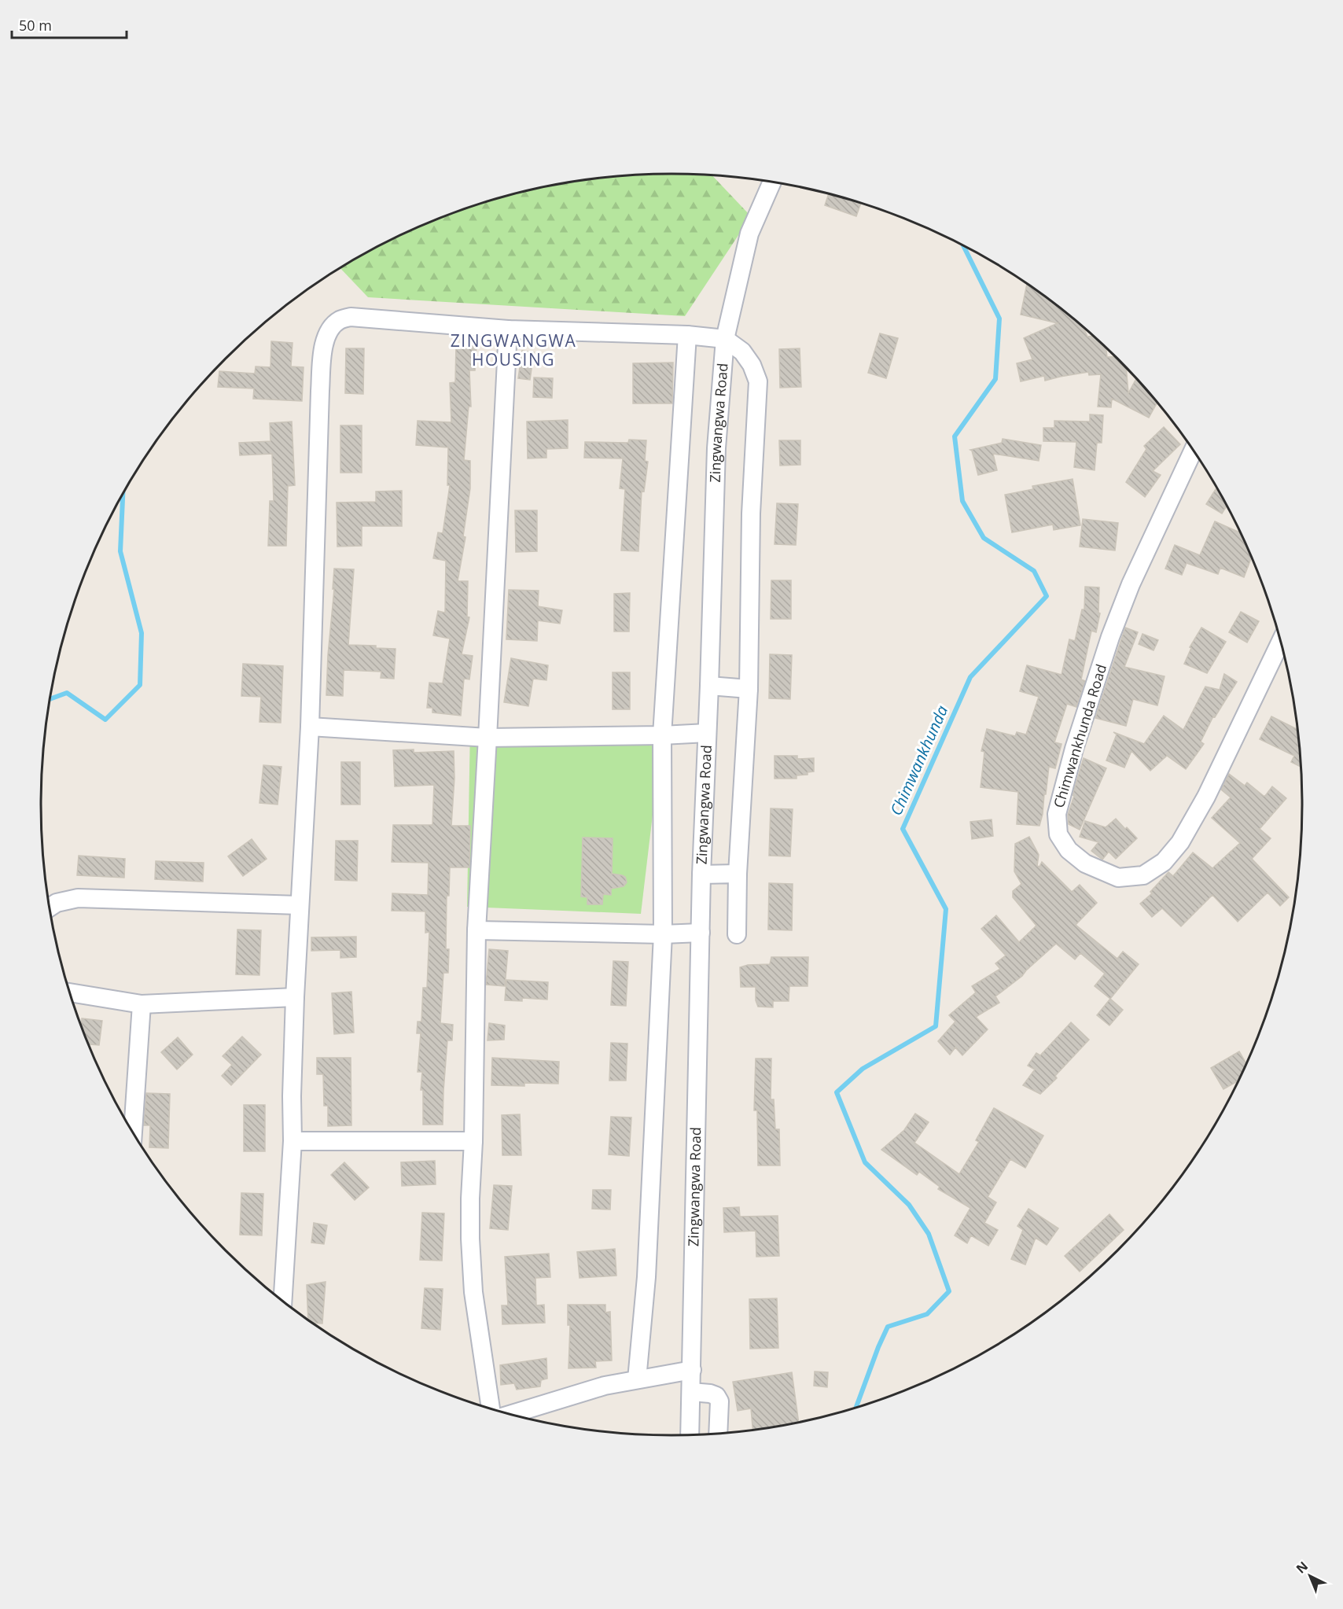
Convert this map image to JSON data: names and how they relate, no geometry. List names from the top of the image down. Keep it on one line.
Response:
{"streets":{"street":["Zingwangwa Road","Chimwankhunda Road"]},"districts":["ZINGWANGWA HOUSING"],"water":["Chimwankhunda"],"scale_bar":"50 m","north":"top left"}
